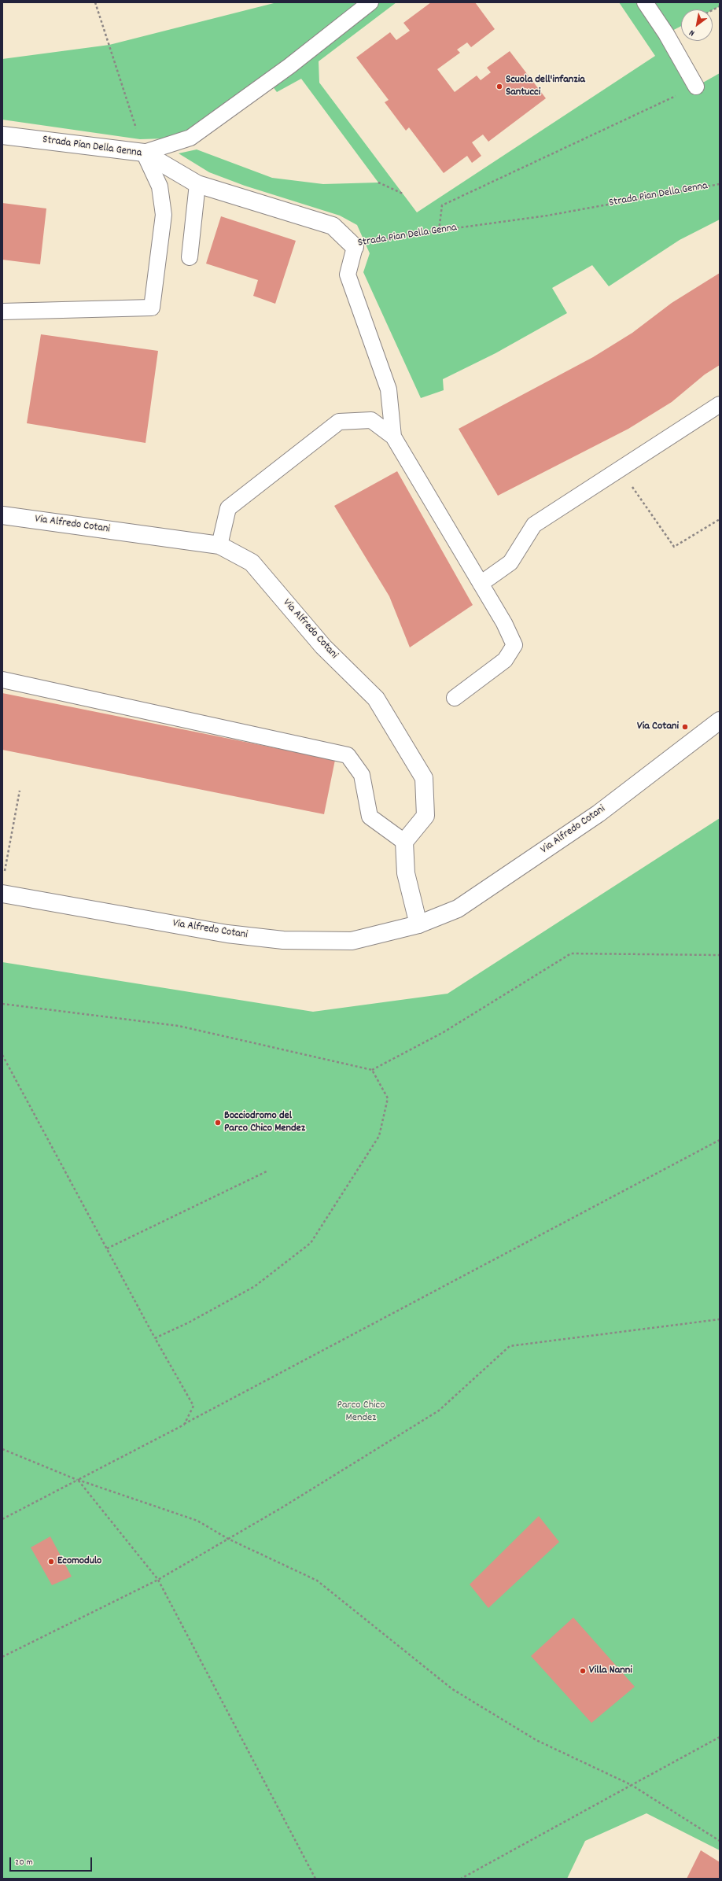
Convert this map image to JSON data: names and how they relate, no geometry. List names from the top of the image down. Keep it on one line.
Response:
{"streets":{"street":["Strada Pian Della Genna","Via Alfredo Cotani"]},"parks":["Parco Chico Mendez"],"places":["Scuola dell'infanzia Santucci","Via Cotani","Bocciodromo del Parco Chico Mendez","Ecomodulo","Villa Nanni"],"scale_bar":"20 m","north":"bottom left"}
